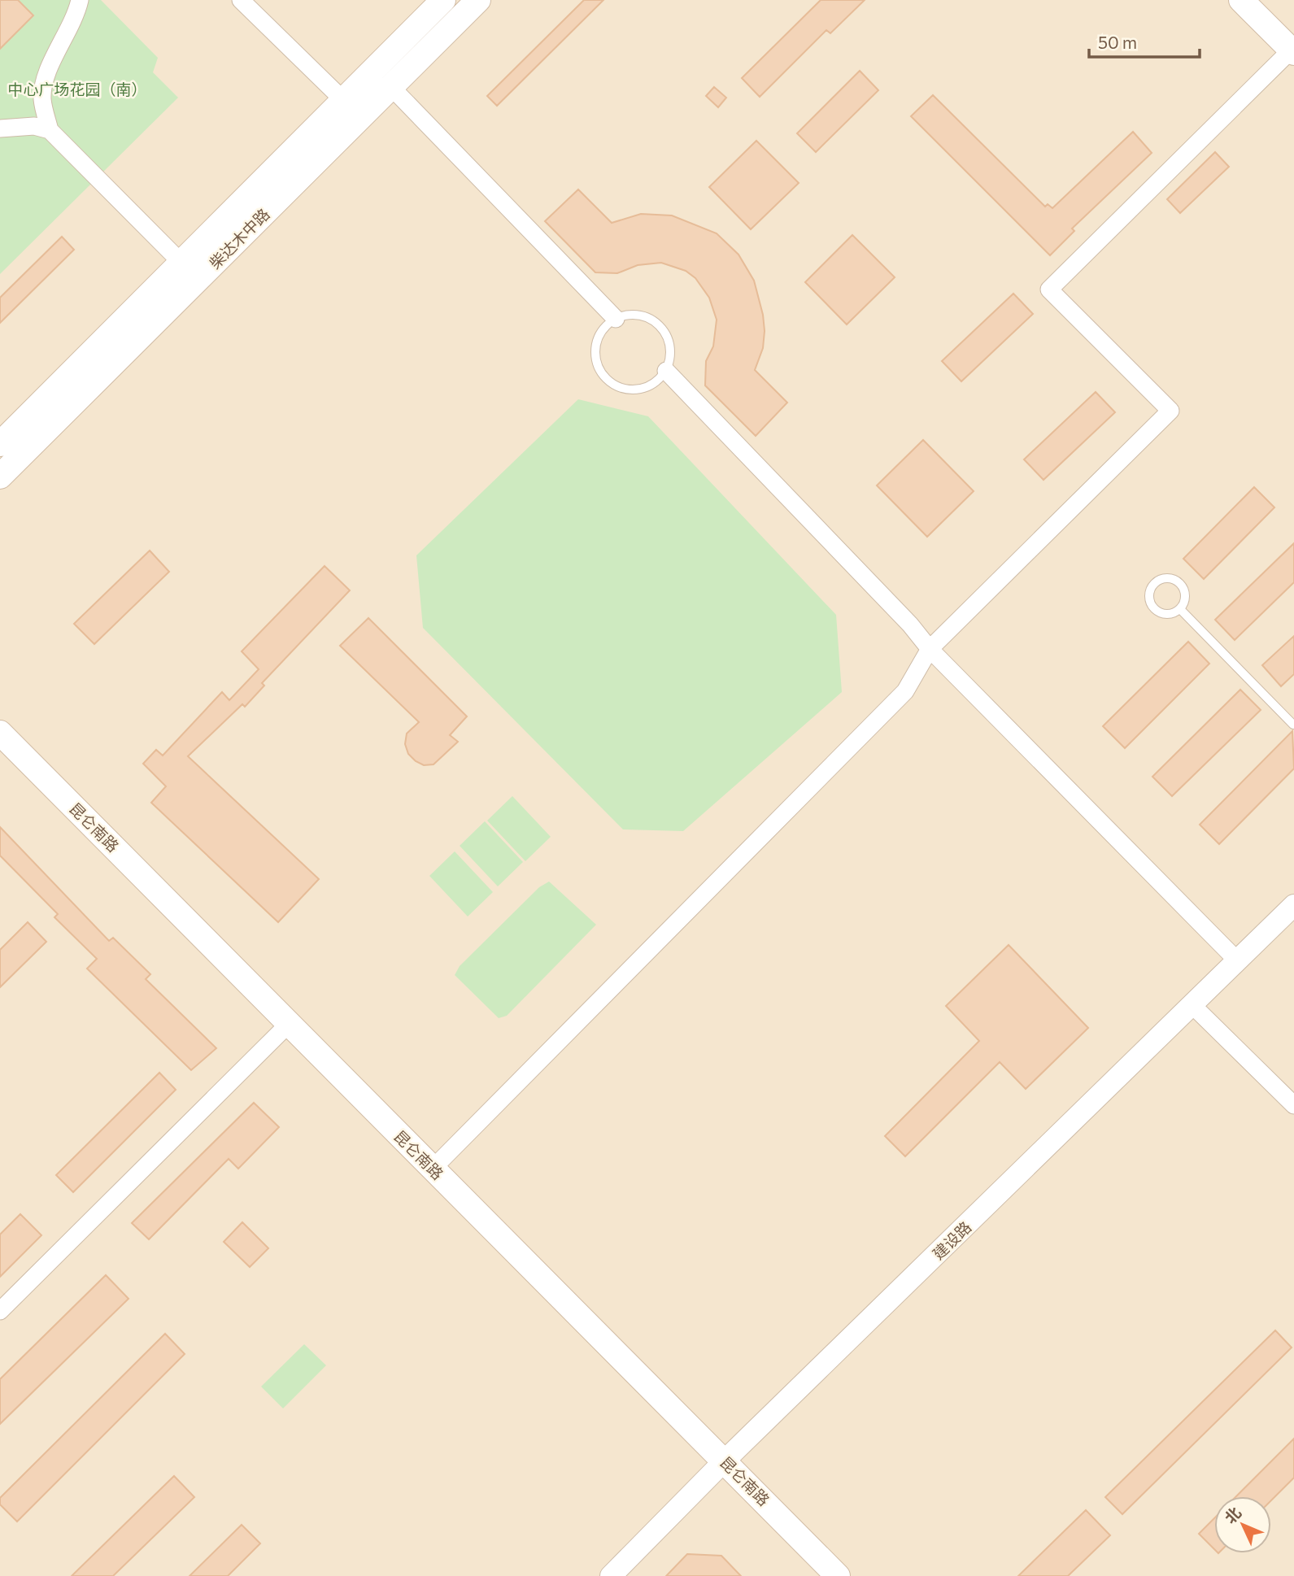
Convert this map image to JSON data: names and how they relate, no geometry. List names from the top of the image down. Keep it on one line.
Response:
{"streets":{"main road":["柴达木中路","昆仑南路"],"street":["建设路"]},"crossings":[["昆仑南路","建设路"]],"parks":["中心广场花园（南）"],"scale_bar":"50 m","north":"top left"}
